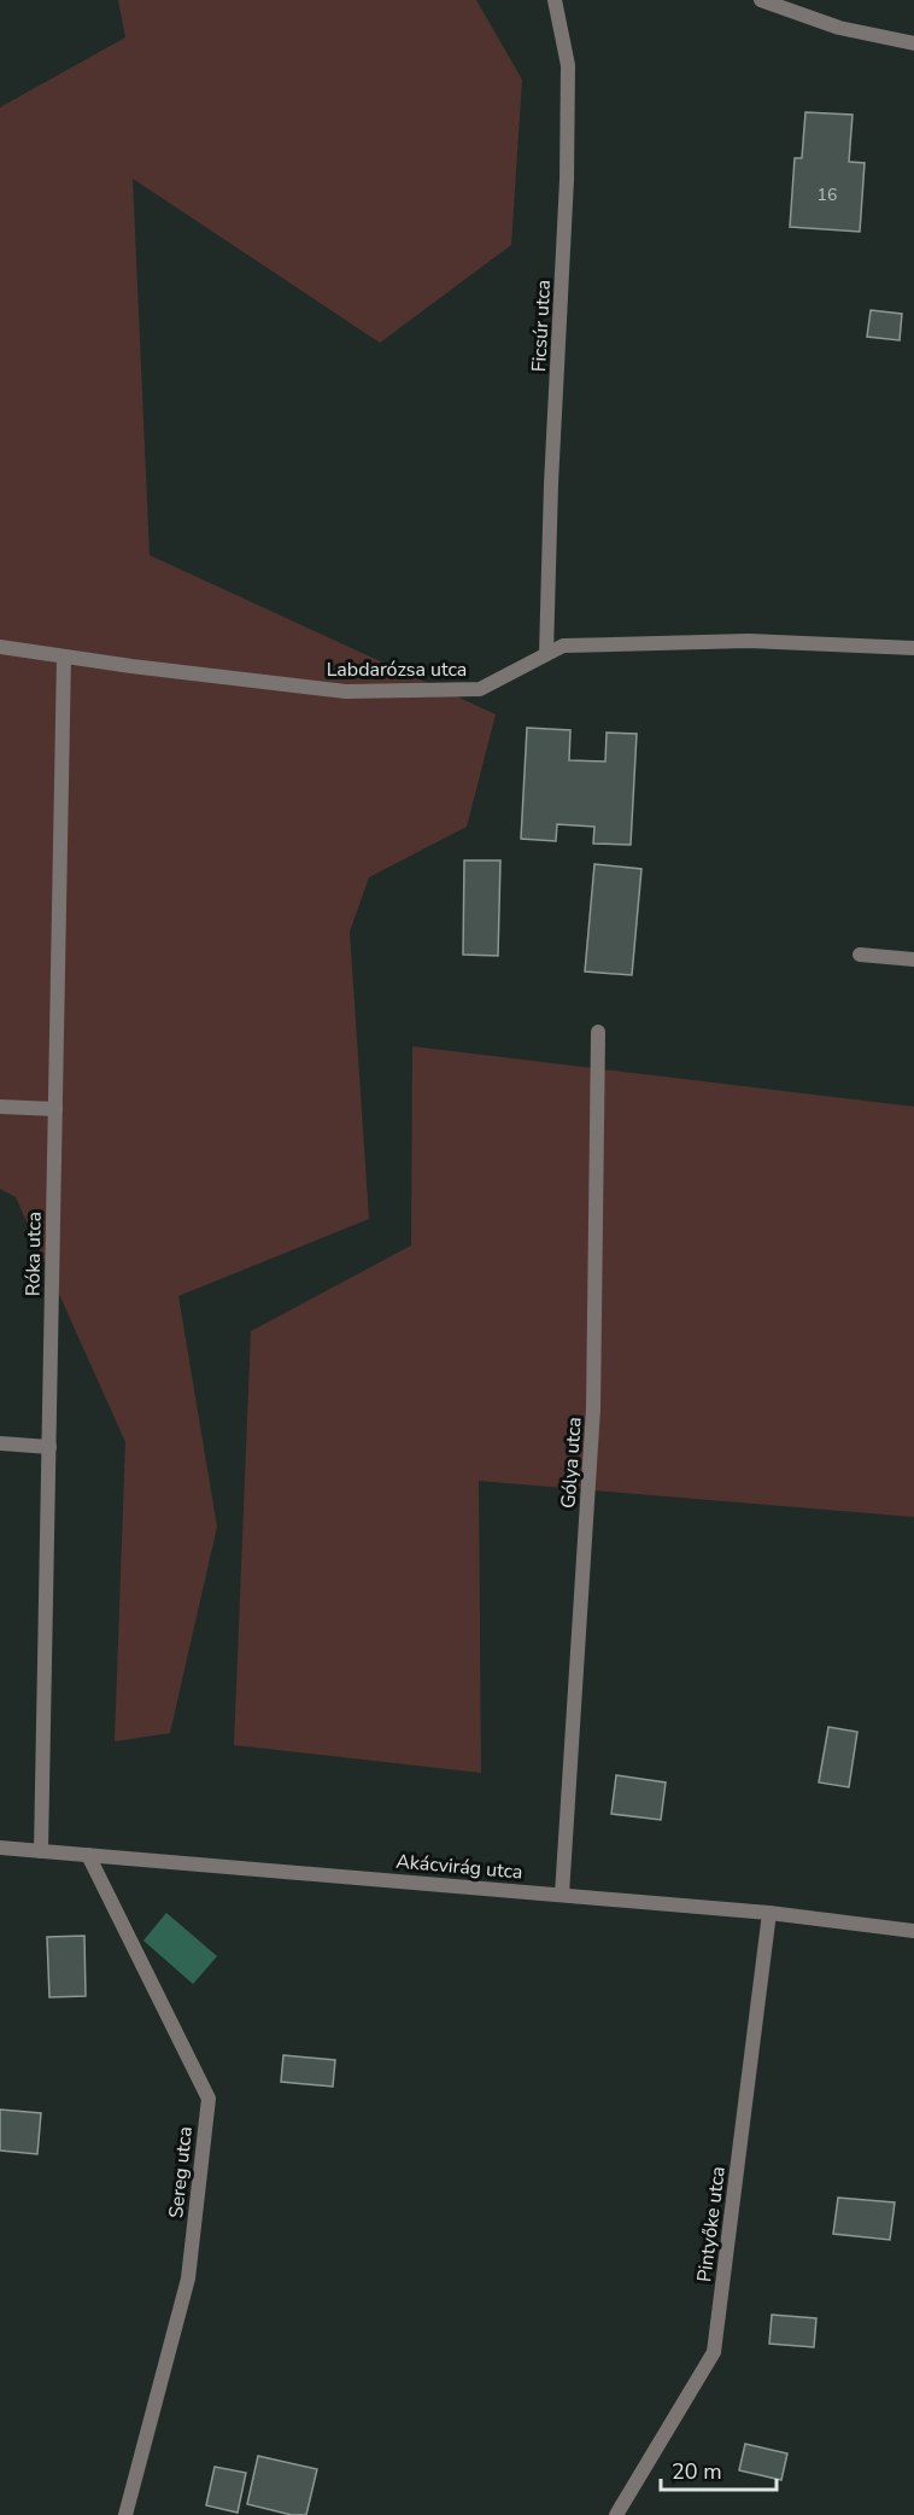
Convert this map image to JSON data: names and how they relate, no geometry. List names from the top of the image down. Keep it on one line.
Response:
{"streets":{"street":["Ficsúr utca","Labdarózsa utca","Róka utca","Gólya utca","Akácvirág utca","Sereg utca","Pintyőke utca"]},"crossings":[["Ficsúr utca","Labdarózsa utca"],["Labdarózsa utca","Róka utca"],["Róka utca","Akácvirág utca"],["Gólya utca","Akácvirág utca"],["Akácvirág utca","Sereg utca"],["Akácvirág utca","Pintyőke utca"]],"house_numbers":["16"],"scale_bar":"20 m"}
